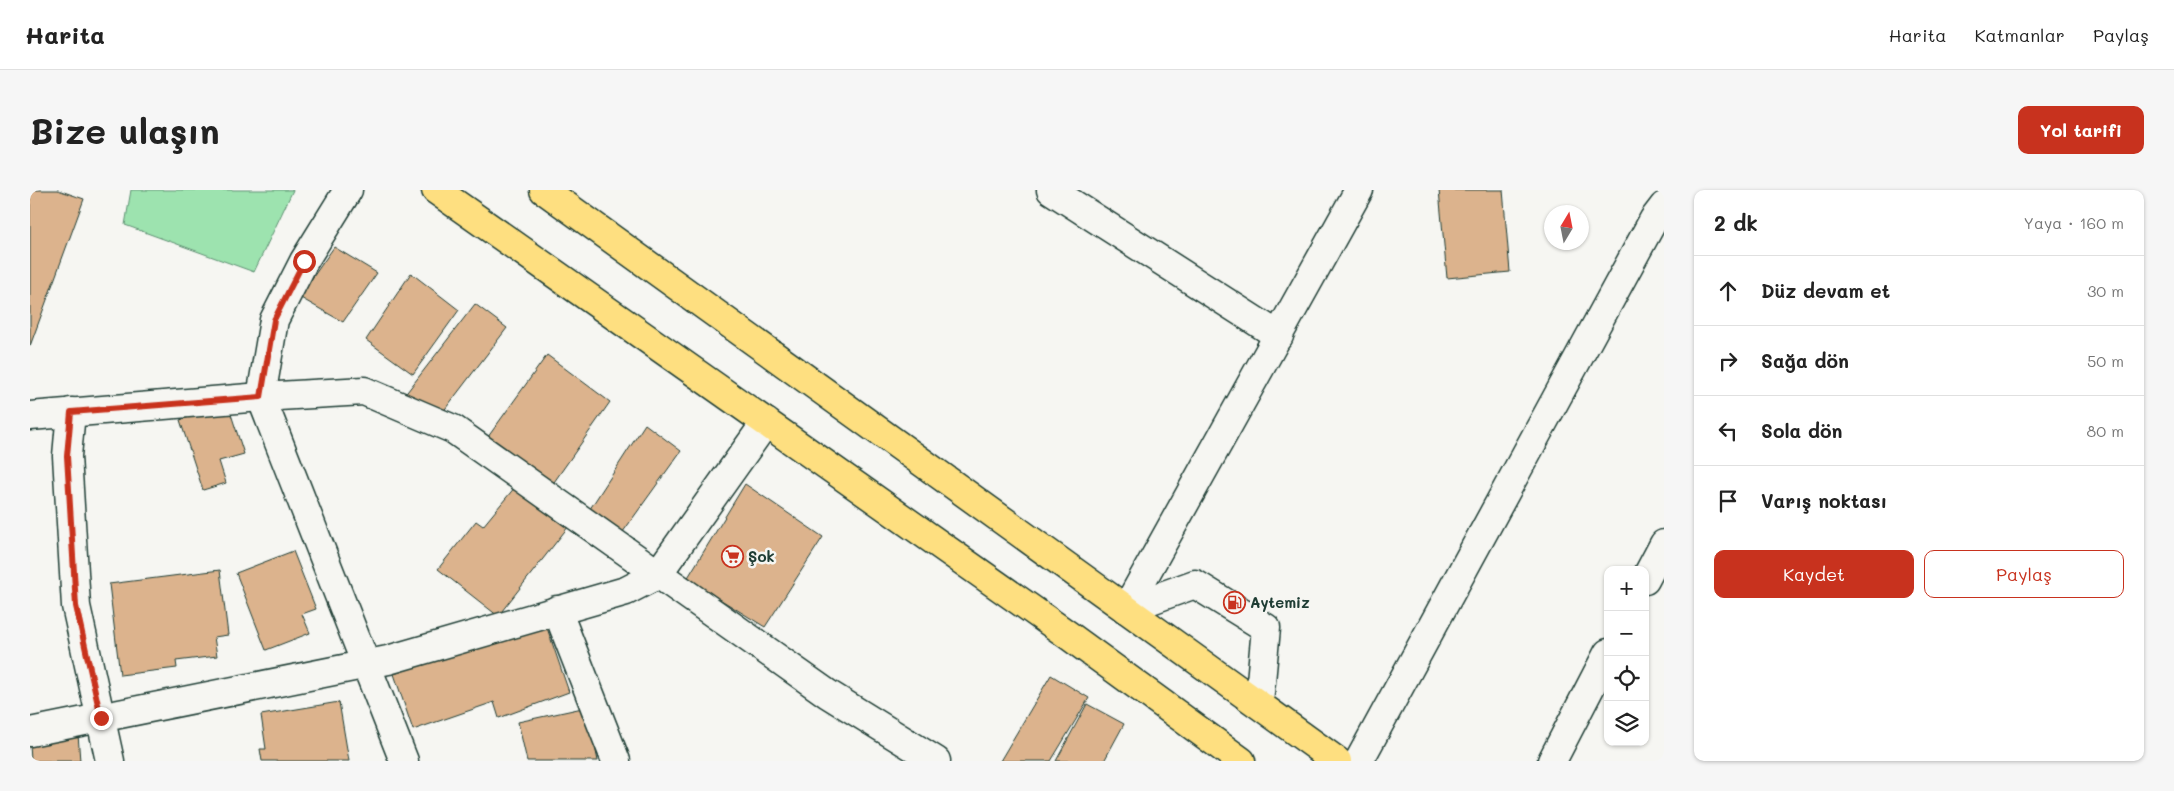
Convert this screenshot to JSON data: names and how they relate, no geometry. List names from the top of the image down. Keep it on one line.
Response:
{"places":{"supermarket":["Şok"],"fuel station":["Aytemiz"]},"north":"top","page":{"header":"Harita","nav":["Harita","Katmanlar","Paylaş"],"buttons":["Yol tarifi",["Kaydet","Paylaş"]],"title":"Bize ulaşın","heading":["2 dk","Yaya · 160 m"],"list":[["Düz devam et","30 m"],["Sağa dön","50 m"],["Sola dön","80 m"],"Varış noktası"],"map_buttons":["+","−"]}}
